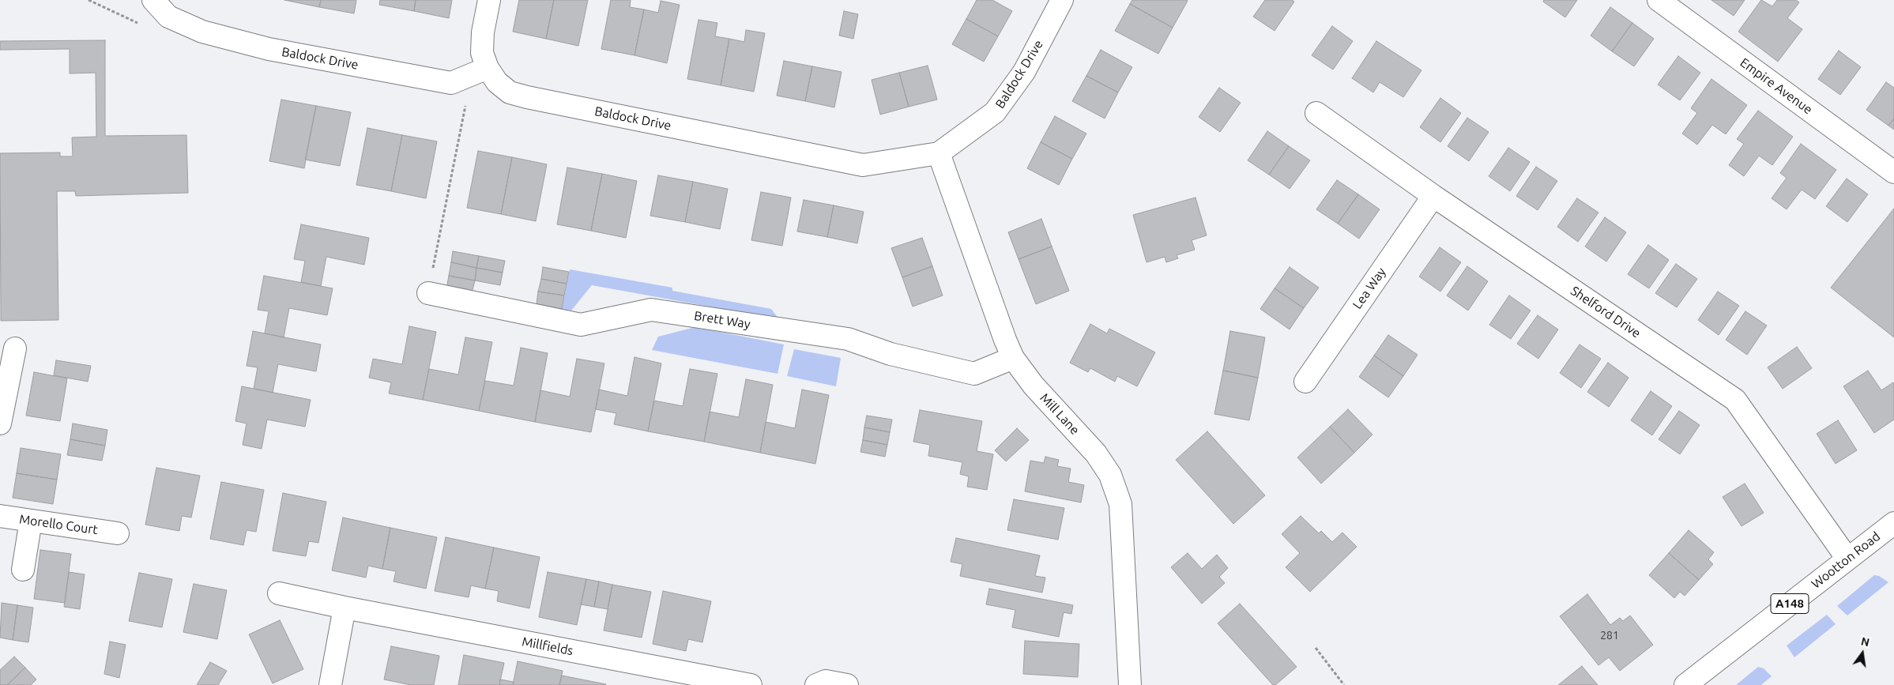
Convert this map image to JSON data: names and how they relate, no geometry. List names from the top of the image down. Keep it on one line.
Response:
{"streets":{"street":["Baldock Drive","Empire Avenue","Lea Way","Shelford Drive","Brett Way","Mill Lane","Morello Court","Wootton Road","A148","Millfields"]},"crossings":[["Baldock Drive","Mill Lane"],["Lea Way","Shelford Drive"],["Shelford Drive","Wootton Road"],["Brett Way","Mill Lane"]],"house_numbers":["281"],"north":"top"}
